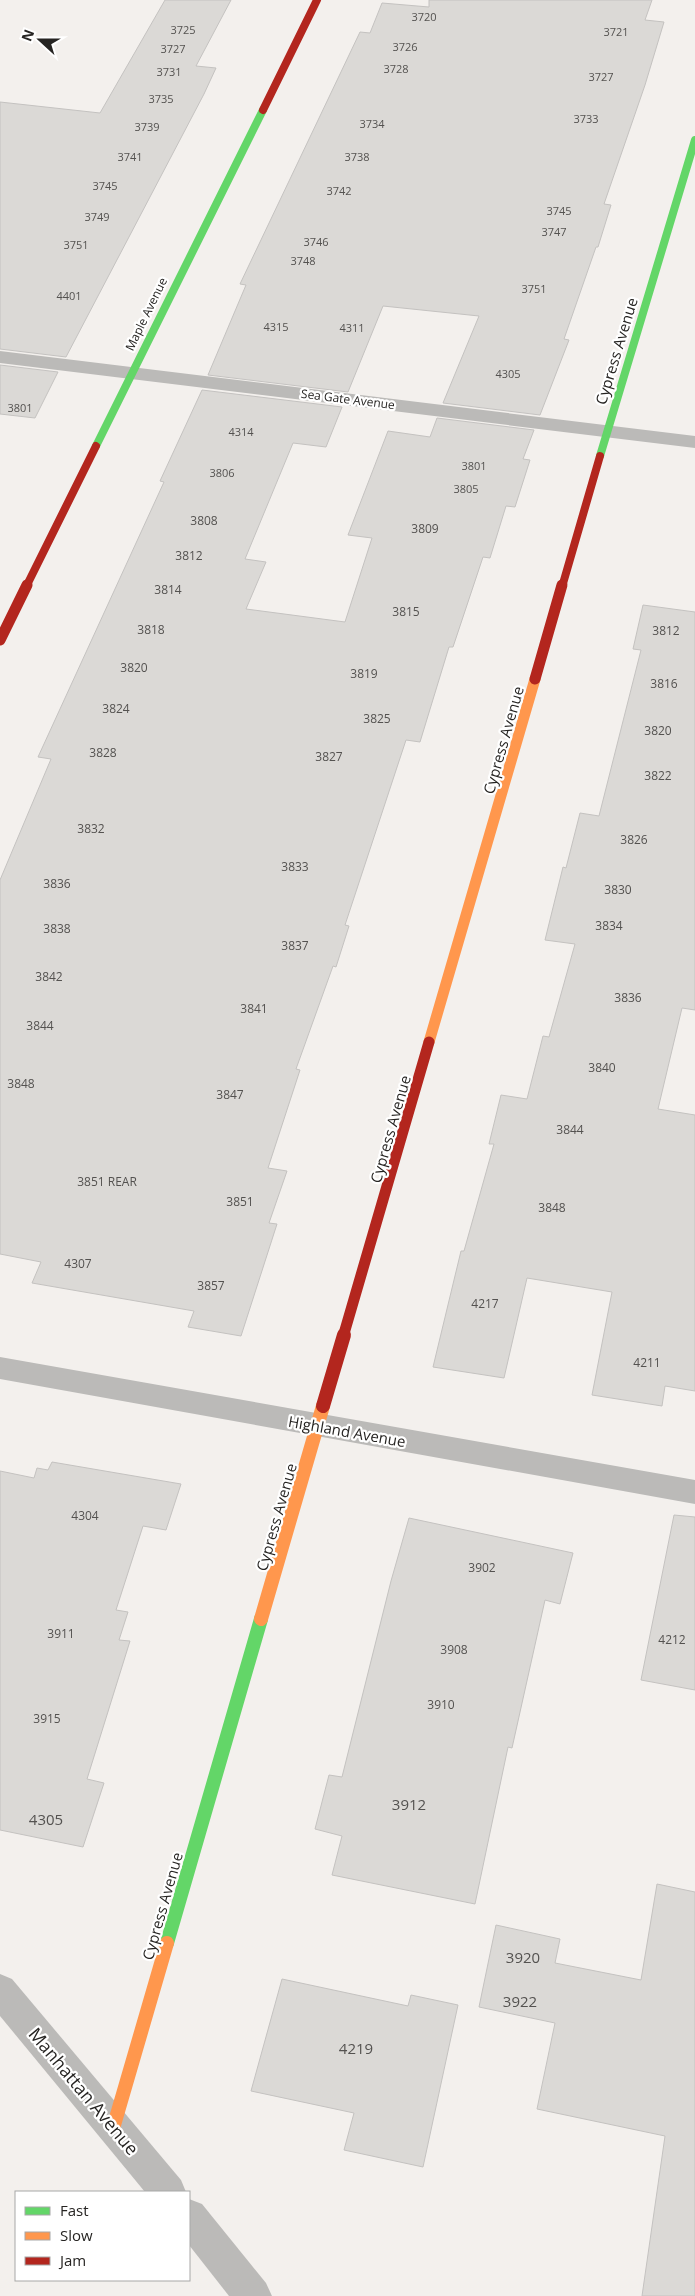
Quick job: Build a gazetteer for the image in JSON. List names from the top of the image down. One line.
{"streets":{"street":["Maple Avenue","Cypress Avenue","Sea Gate Avenue","Highland Avenue","Manhattan Avenue"]},"crossings":[["Maple Avenue","Sea Gate Avenue"],["Cypress Avenue","Sea Gate Avenue"],["Cypress Avenue","Highland Avenue"],["Cypress Avenue","Manhattan Avenue"]],"house_numbers":["3720","3725","3721","3726","3727","3728","3731","3727","3735","3733","3734","3739","3741","3738","3745","3742","3745","3749","3747","3746","3751","3748","3751","4401","4315","4311","4305","3801","4314","3801","3806","3805","3808","3809","3812","3814","3815","3818","3812","3820","3819","3816","3824","3825","3820","3828","3827","3822","3832","3826","3833","3836","3830","3834","3838","3837","3842","3836","3841","3844","3840","3848","3847","3844","3851 REAR","3851","3848","4307","3857","4217","4211","4304","3902","3911","4212","3908","3910","3915","3912","4305","3920","3922","4219"],"legend":["Fast","Slow","Jam"],"north":"left"}
